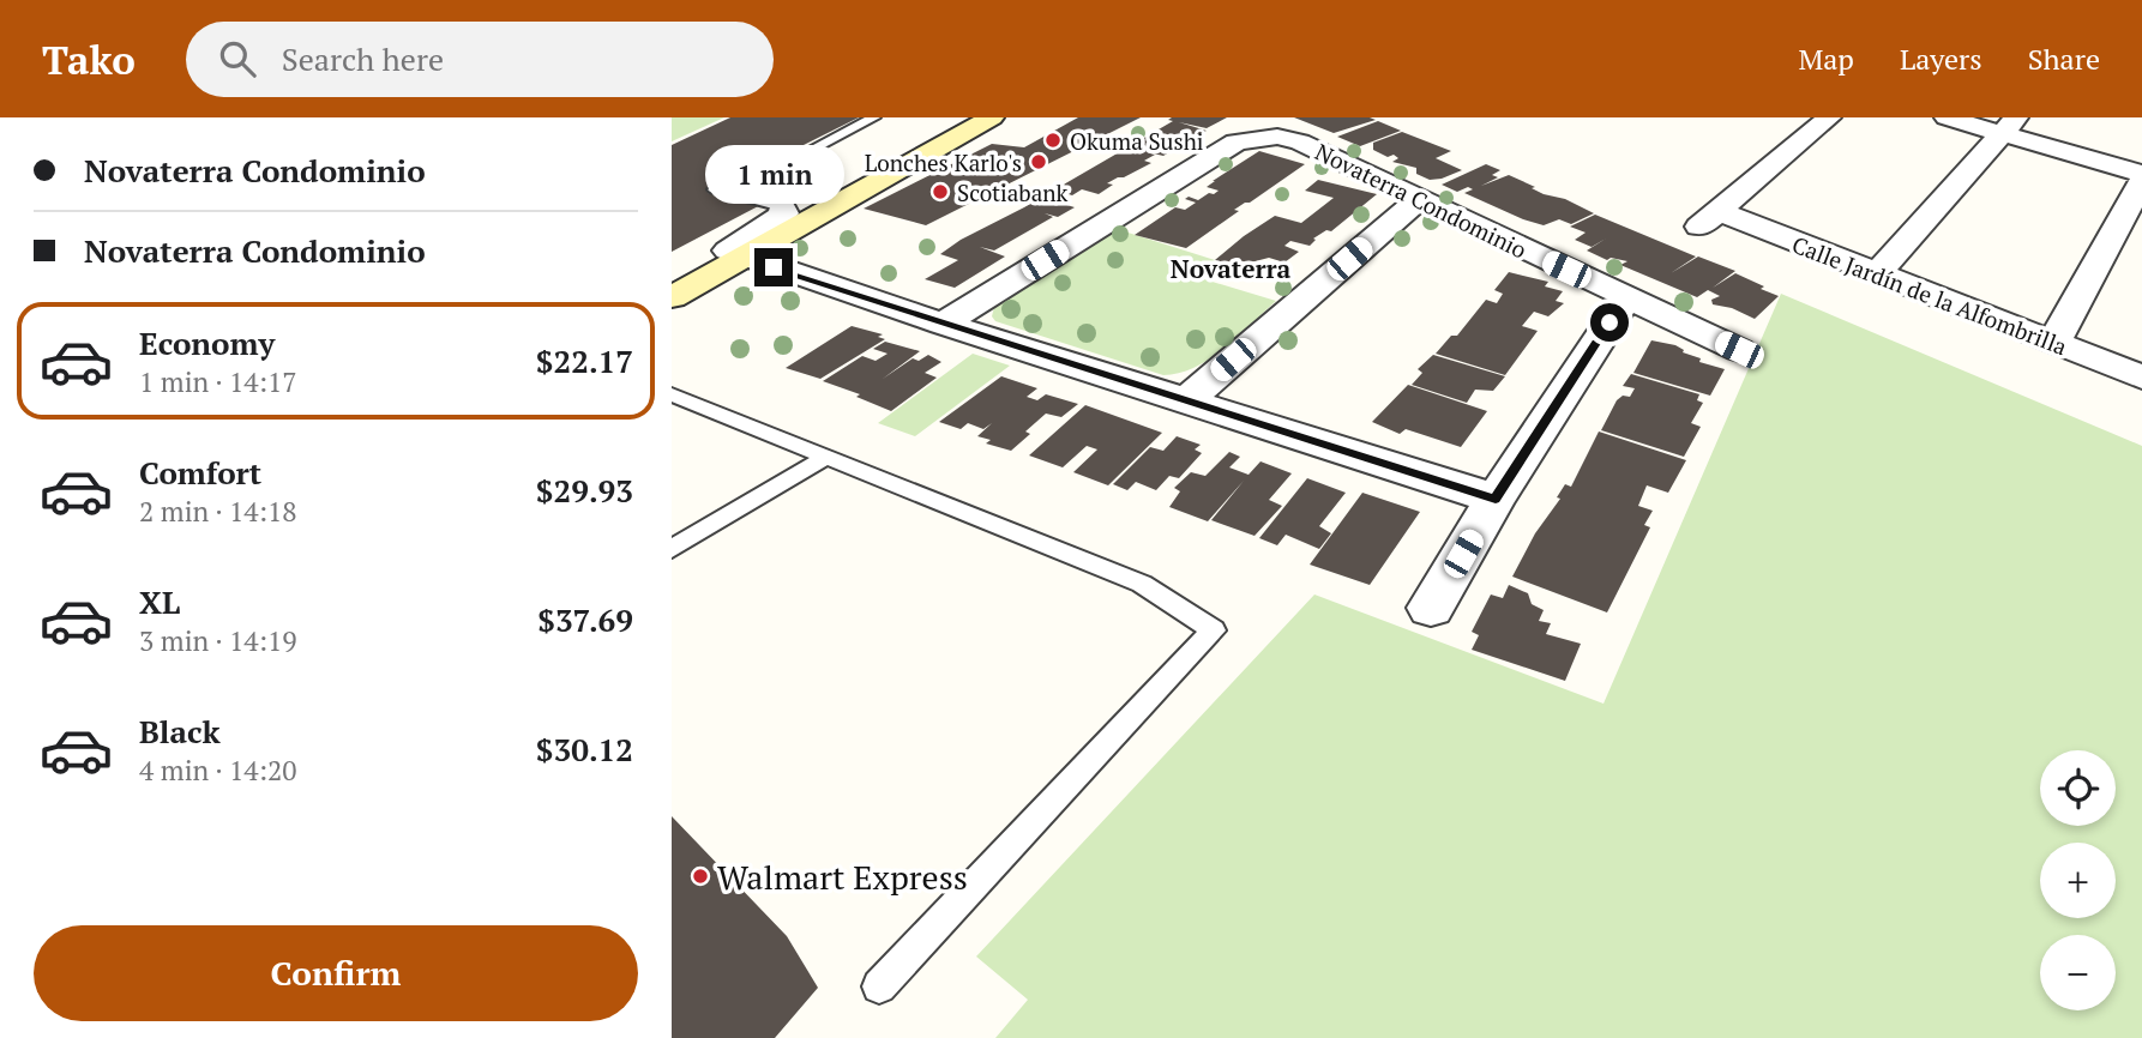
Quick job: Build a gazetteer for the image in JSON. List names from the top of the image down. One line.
{"streets":{"street":["Novaterra Condominio","Calle Jardín de la Alfombrilla"]},"districts":["Novaterra"],"places":["Okuma Sushi","Lonches Karlo's","Scotiabank","Walmart Express"],"page":{"header":"Tako","search":"Search here","nav":["Map","Layers","Share"],"banner":["Novaterra Condominio","Novaterra Condominio"],"bubble":"1 min","list":[{"name":"Economy","note":"1 min · 14:17","value":"$22.17"},{"name":"Comfort","note":"2 min · 14:18","value":"$29.93"},{"name":"XL","note":"3 min · 14:19","value":"$37.69"},{"name":"Black","note":"4 min · 14:20","value":"$30.12"}],"map_buttons":["+","−"],"buttons":"Confirm"}}
